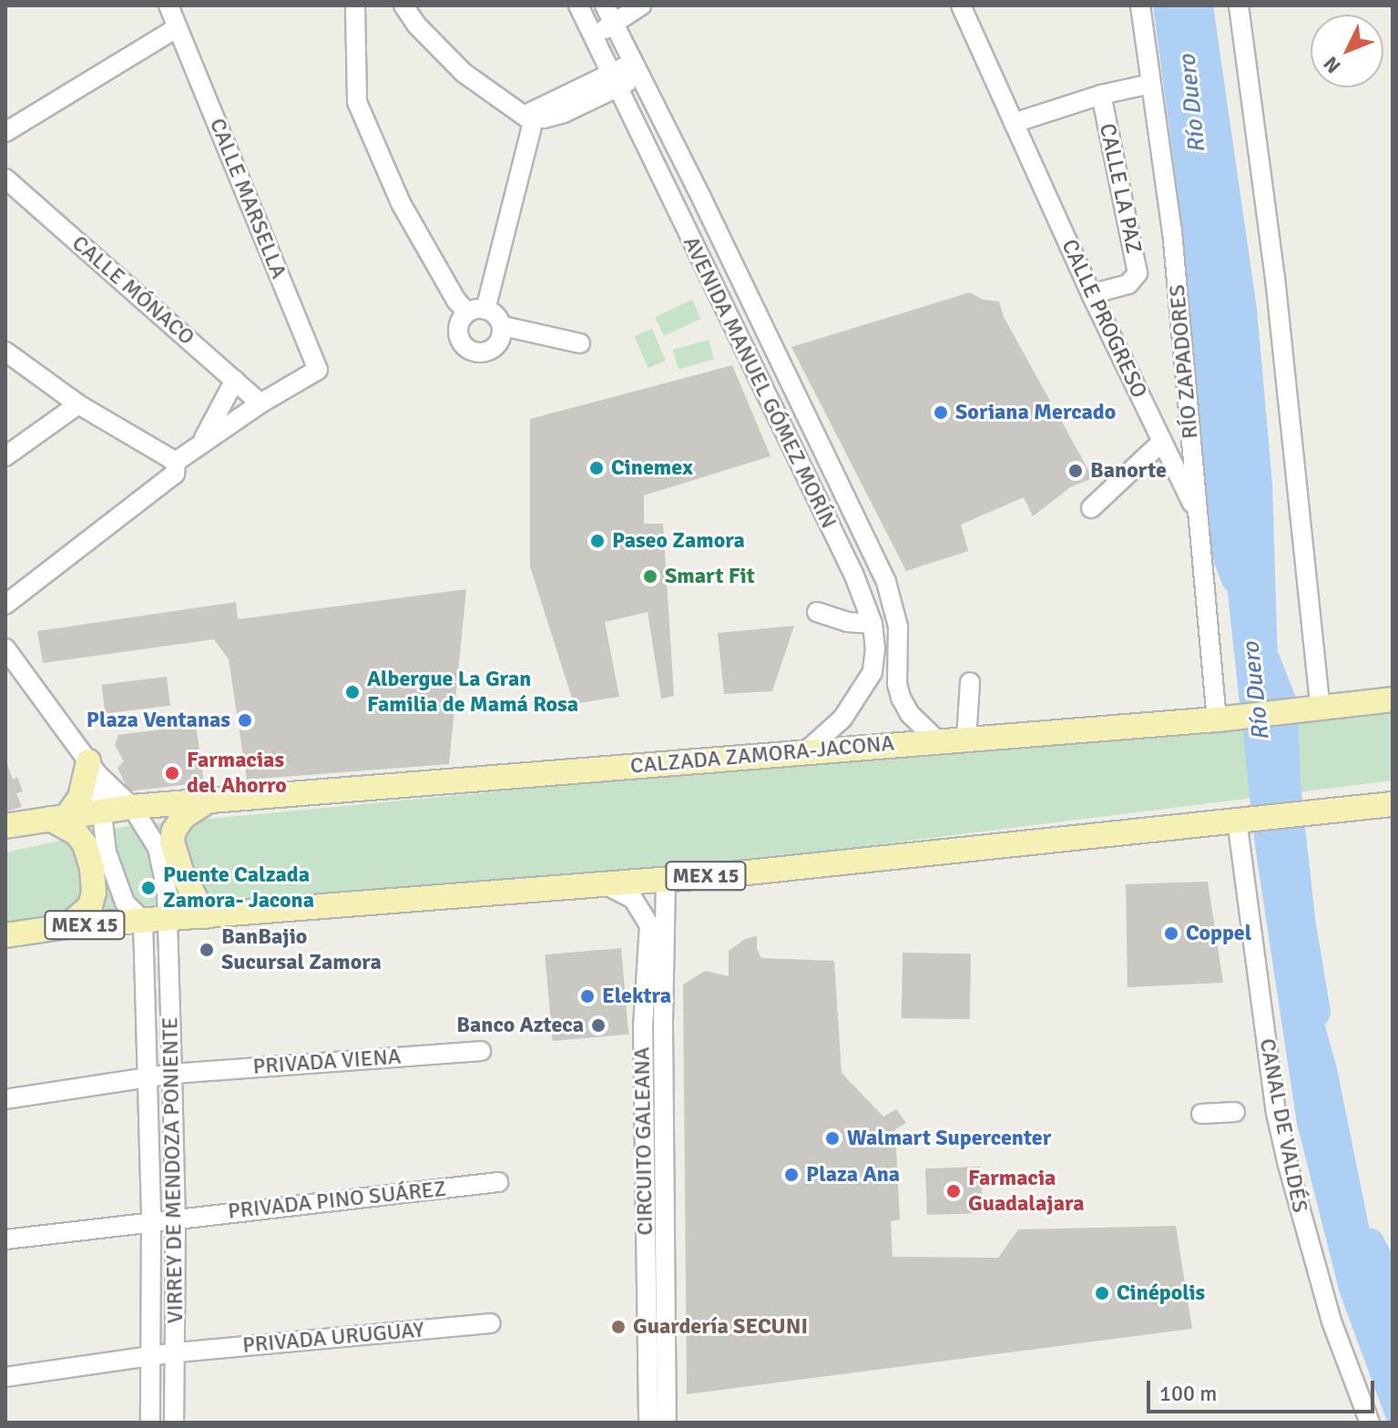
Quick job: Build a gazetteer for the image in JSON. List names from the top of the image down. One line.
{"streets":{"main road":["CALZADA ZAMORA-JACONA","MEX 15"],"street":["CALLE LA PAZ","CALLE MARSELLA","CALLE MÓNACO","CALLE PROGRESO","RÍO ZAPADORES","AVENIDA MANUEL GÓMEZ MORÍN","PRIVADA VIENA","CANAL DE VALDÉS","CIRCUITO GALEANA","VIRREY DE MENDOZA PONIENTE","PRIVADA PINO SUÁREZ","PRIVADA URUGUAY"]},"crossings":[["CALLE LA PAZ","CALLE PROGRESO"],["CALLE LA PAZ","RÍO ZAPADORES"],["CALLE MARSELLA","CALLE MÓNACO"],["CALLE PROGRESO","RÍO ZAPADORES"],["RÍO ZAPADORES","CALZADA ZAMORA-JACONA"],["AVENIDA MANUEL GÓMEZ MORÍN","CALZADA ZAMORA-JACONA"],["MEX 15","CANAL DE VALDÉS"],["MEX 15","CIRCUITO GALEANA"],["MEX 15","VIRREY DE MENDOZA PONIENTE"],["PRIVADA VIENA","VIRREY DE MENDOZA PONIENTE"],["VIRREY DE MENDOZA PONIENTE","PRIVADA PINO SUÁREZ"],["VIRREY DE MENDOZA PONIENTE","PRIVADA URUGUAY"]],"water":["Río Duero"],"places":["Soriana Mercado","Cinemex","Banorte","Paseo Zamora","Smart Fit","Albergue La Gran Familia de Mamá Rosa","Plaza Ventanas","Farmacias del Ahorro","Puente Calzada Zamora- Jacona","Coppel","BanBajio Sucursal Zamora","Elektra","Banco Azteca","Walmart Supercenter","Plaza Ana","Farmacia Guadalajara","Cinépolis","Guardería SECUNI"],"scale_bar":"100 m","north":"bottom left"}
